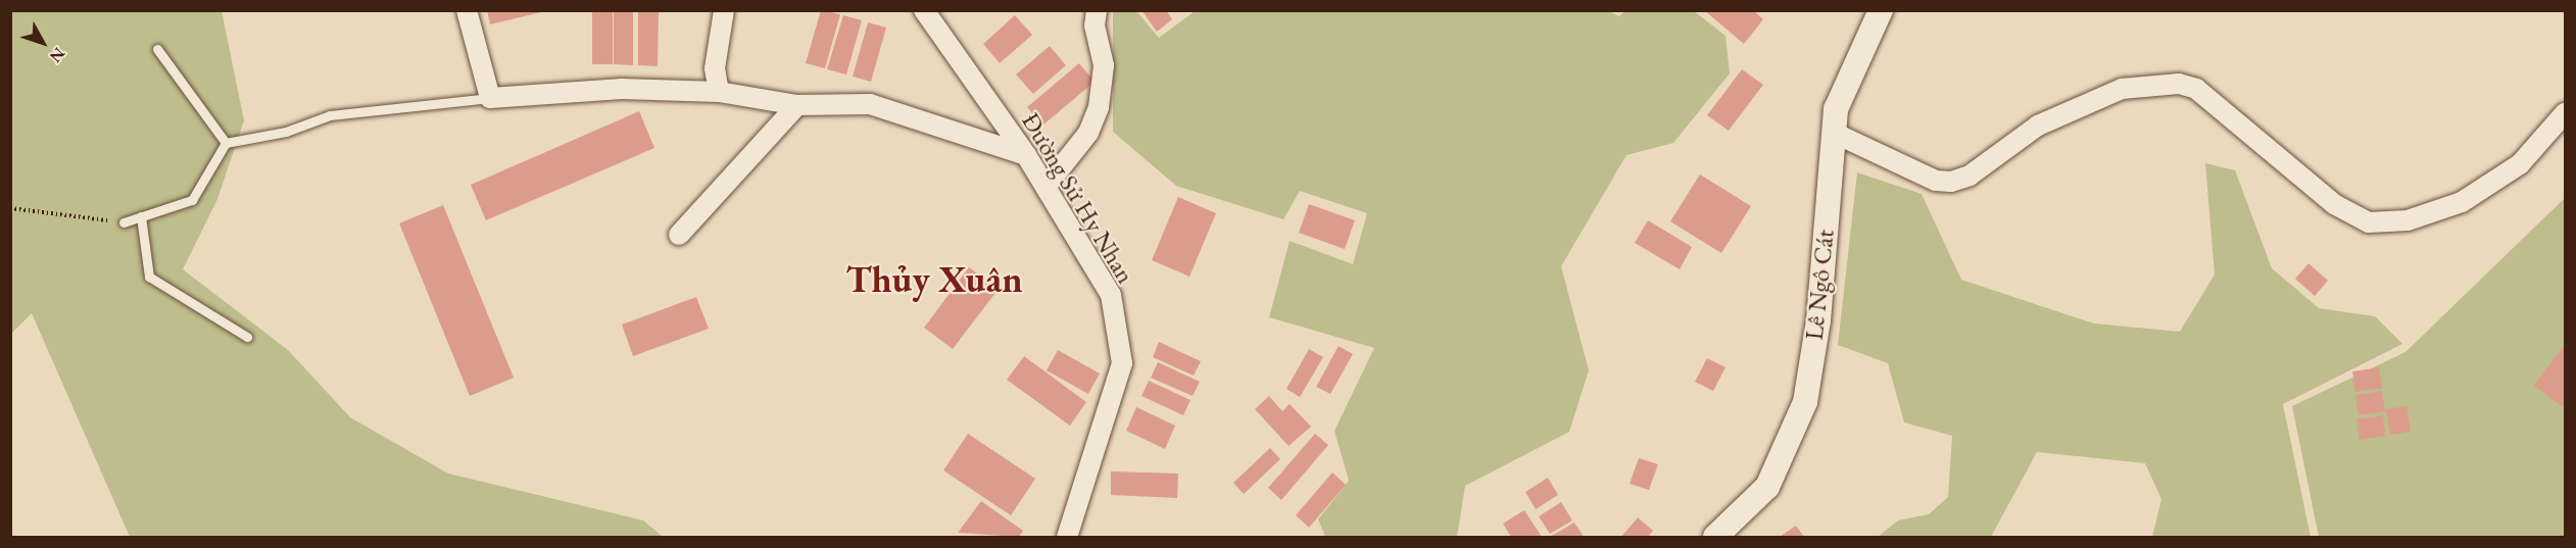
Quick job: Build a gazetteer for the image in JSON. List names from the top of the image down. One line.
{"streets":{"street":["Đường Sử Hy Nhan","Lê Ngô Cát"]},"districts":["Thủy Xuân"],"north":"bottom right"}
